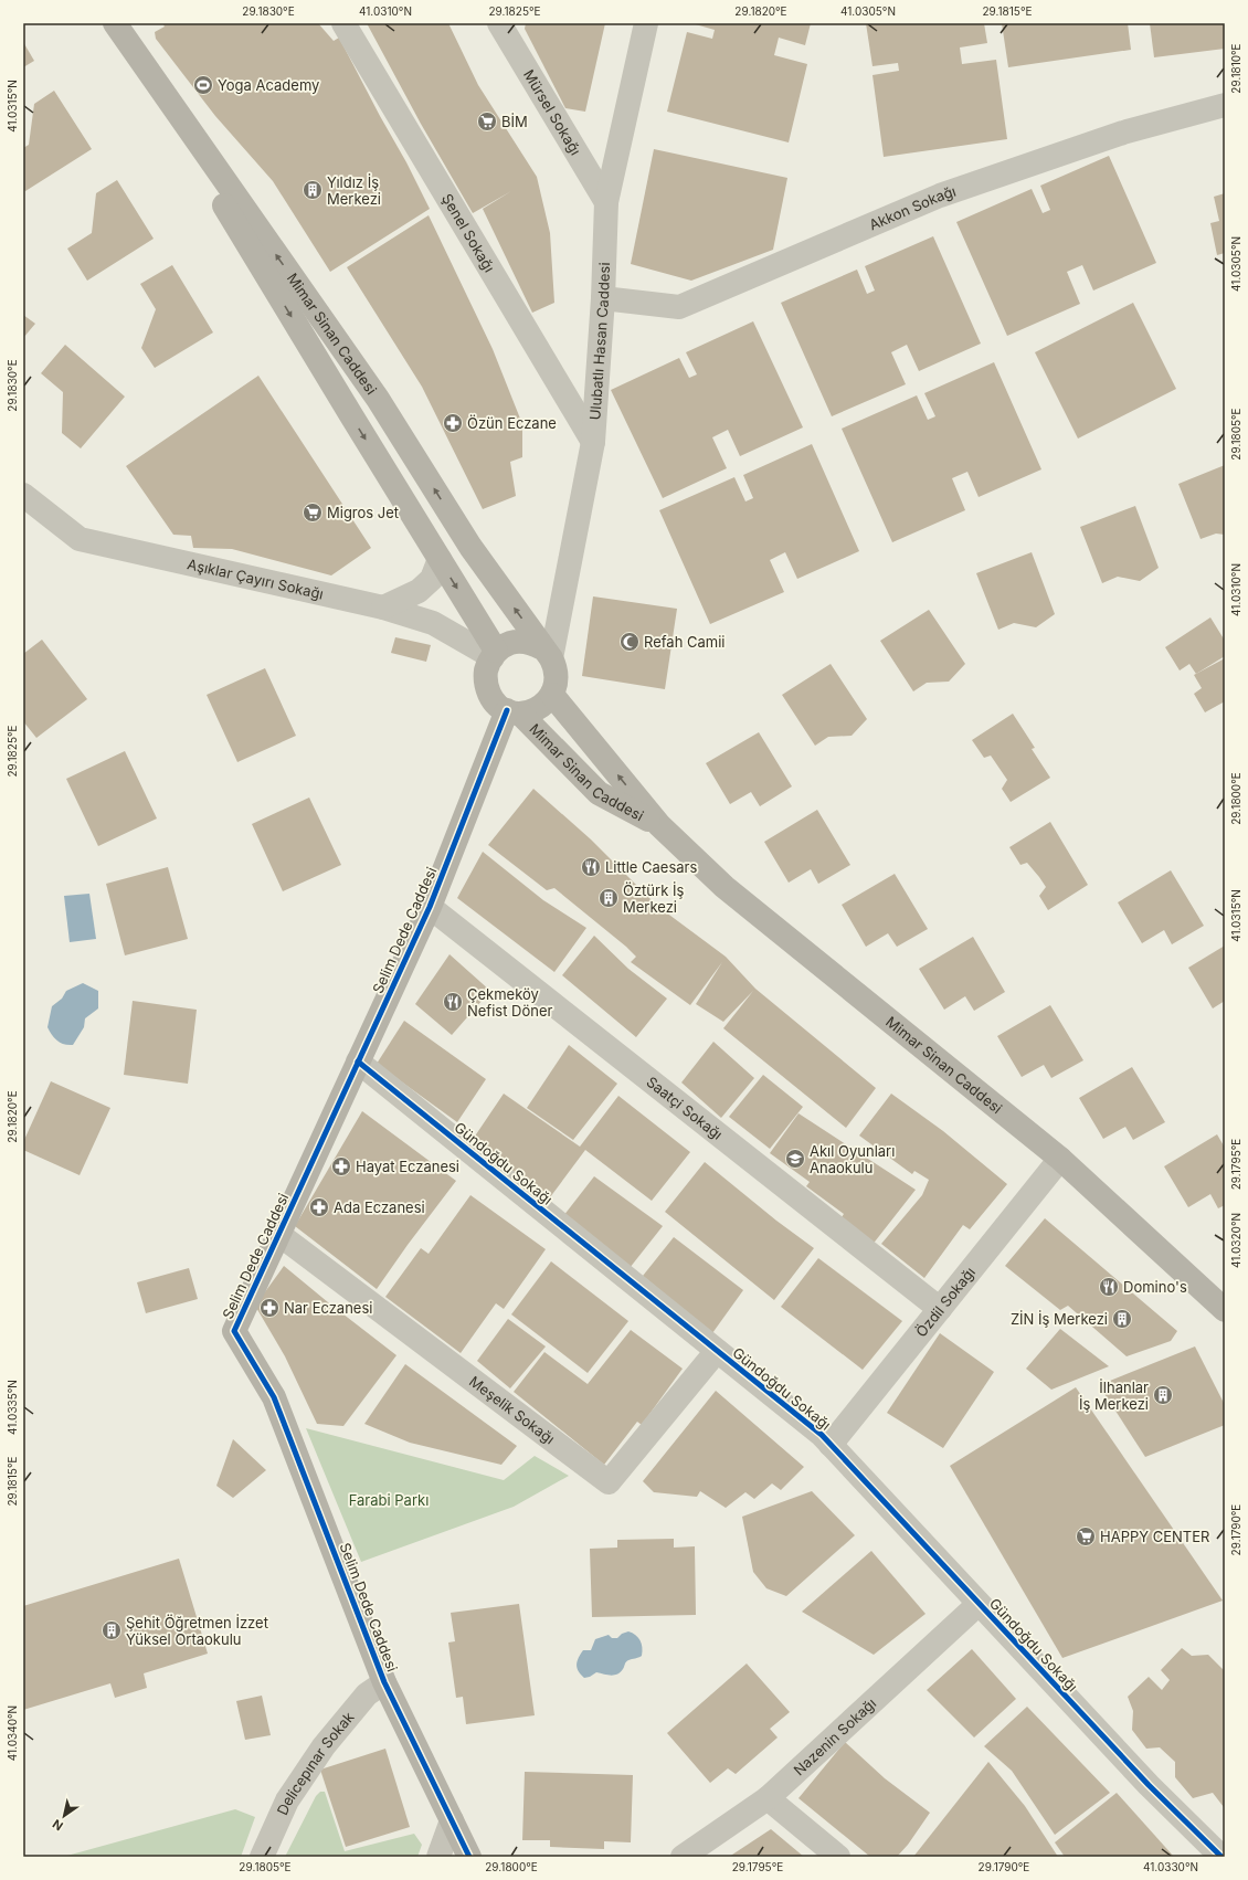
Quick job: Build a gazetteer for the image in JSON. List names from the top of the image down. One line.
{"streets":{"main road":["Mimar Sinan Caddesi","Selim Dede Caddesi"],"street":["Mürsel Sokağı","Akkon Sokağı","Şenel Sokağı","Ulubatlı Hasan Caddesi","Aşıklar Çayırı Sokağı","Saatçi Sokağı","Gündoğdu Sokağı","Özdil Sokağı","Meşelik Sokağı","Nazenin Sokağı","Delicepınar Sokak"]},"crossings":[["Mürsel Sokağı","Ulubatlı Hasan Caddesi"],["Akkon Sokağı","Ulubatlı Hasan Caddesi"],["Şenel Sokağı","Ulubatlı Hasan Caddesi"],["Mimar Sinan Caddesi","Ulubatlı Hasan Caddesi"],["Mimar Sinan Caddesi","Aşıklar Çayırı Sokağı"],["Mimar Sinan Caddesi","Selim Dede Caddesi"],["Mimar Sinan Caddesi","Özdil Sokağı"],["Ulubatlı Hasan Caddesi","Aşıklar Çayırı Sokağı"],["Ulubatlı Hasan Caddesi","Selim Dede Caddesi"],["Aşıklar Çayırı Sokağı","Selim Dede Caddesi"],["Selim Dede Caddesi","Saatçi Sokağı"],["Selim Dede Caddesi","Gündoğdu Sokağı"],["Selim Dede Caddesi","Meşelik Sokağı"],["Selim Dede Caddesi","Delicepınar Sokak"],["Saatçi Sokağı","Özdil Sokağı"],["Gündoğdu Sokağı","Özdil Sokağı"],["Gündoğdu Sokağı","Meşelik Sokağı"],["Gündoğdu Sokağı","Nazenin Sokağı"]],"parks":["Farabi Parkı"],"places":{"sports":["Yoga Academy"],"supermarket":["BİM","Migros Jet","HAPPY CENTER"],"building":["Yıldız İş Merkezi","Öztürk İş Merkezi","ZİN İş Merkezi","İlhanlar İş Merkezi","Şehit Öğretmen İzzet Yüksel Ortaokulu"],"pharmacy":["Özün Eczane","Hayat Eczanesi","Ada Eczanesi","Nar Eczanesi"],"mosque":["Refah Camii"],"restaurant":["Little Caesars","Çekmeköy Nefist Döner","Domino's"],"school or university":["Akıl Oyunları Anaokulu"]},"north":"bottom left","coordinates":["29.1830°E","41.0310°N","29.1825°E","29.1820°E","41.0305°N","29.1815°E","29.1810°E","41.0315°N","29.1805°E","29.1800°E","29.1795°E","41.0320°N","41.0335°N","29.1790°E","41.0340°N","41.0330°N"]}
